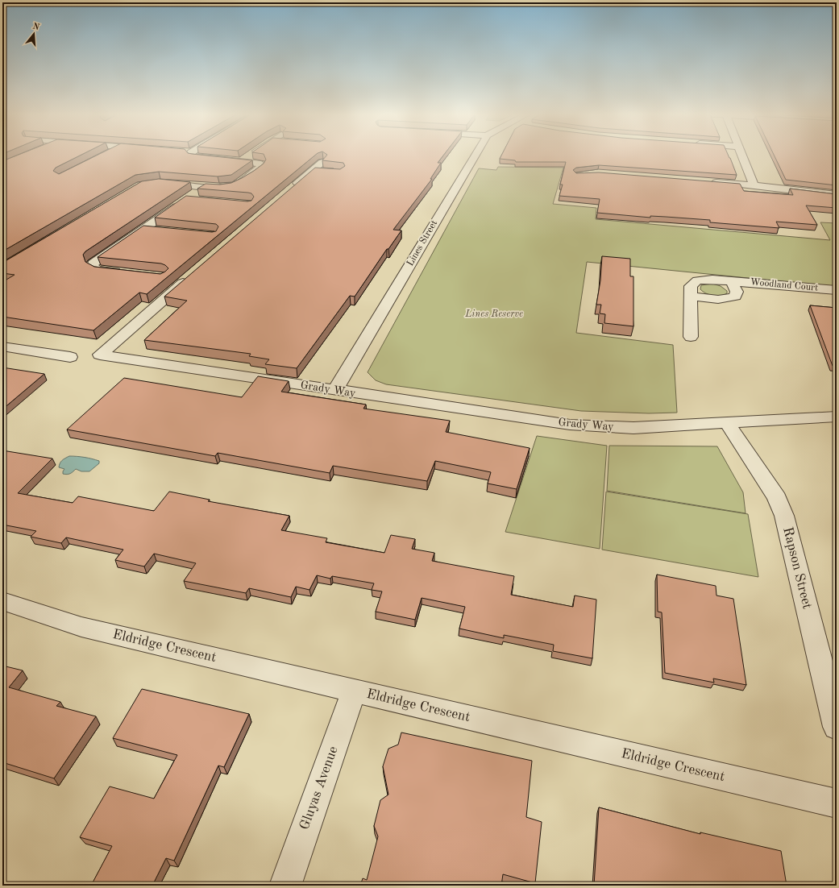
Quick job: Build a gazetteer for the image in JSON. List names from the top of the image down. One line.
{"streets":{"street":["Lines Street","Woodland Court","Grady Way","Rapson Street","Eldridge Crescent","Gluyas Avenue"]},"crossings":[["Lines Street","Grady Way"],["Grady Way","Rapson Street"],["Eldridge Crescent","Gluyas Avenue"]],"parks":["Lines Reserve"],"north":"top"}
